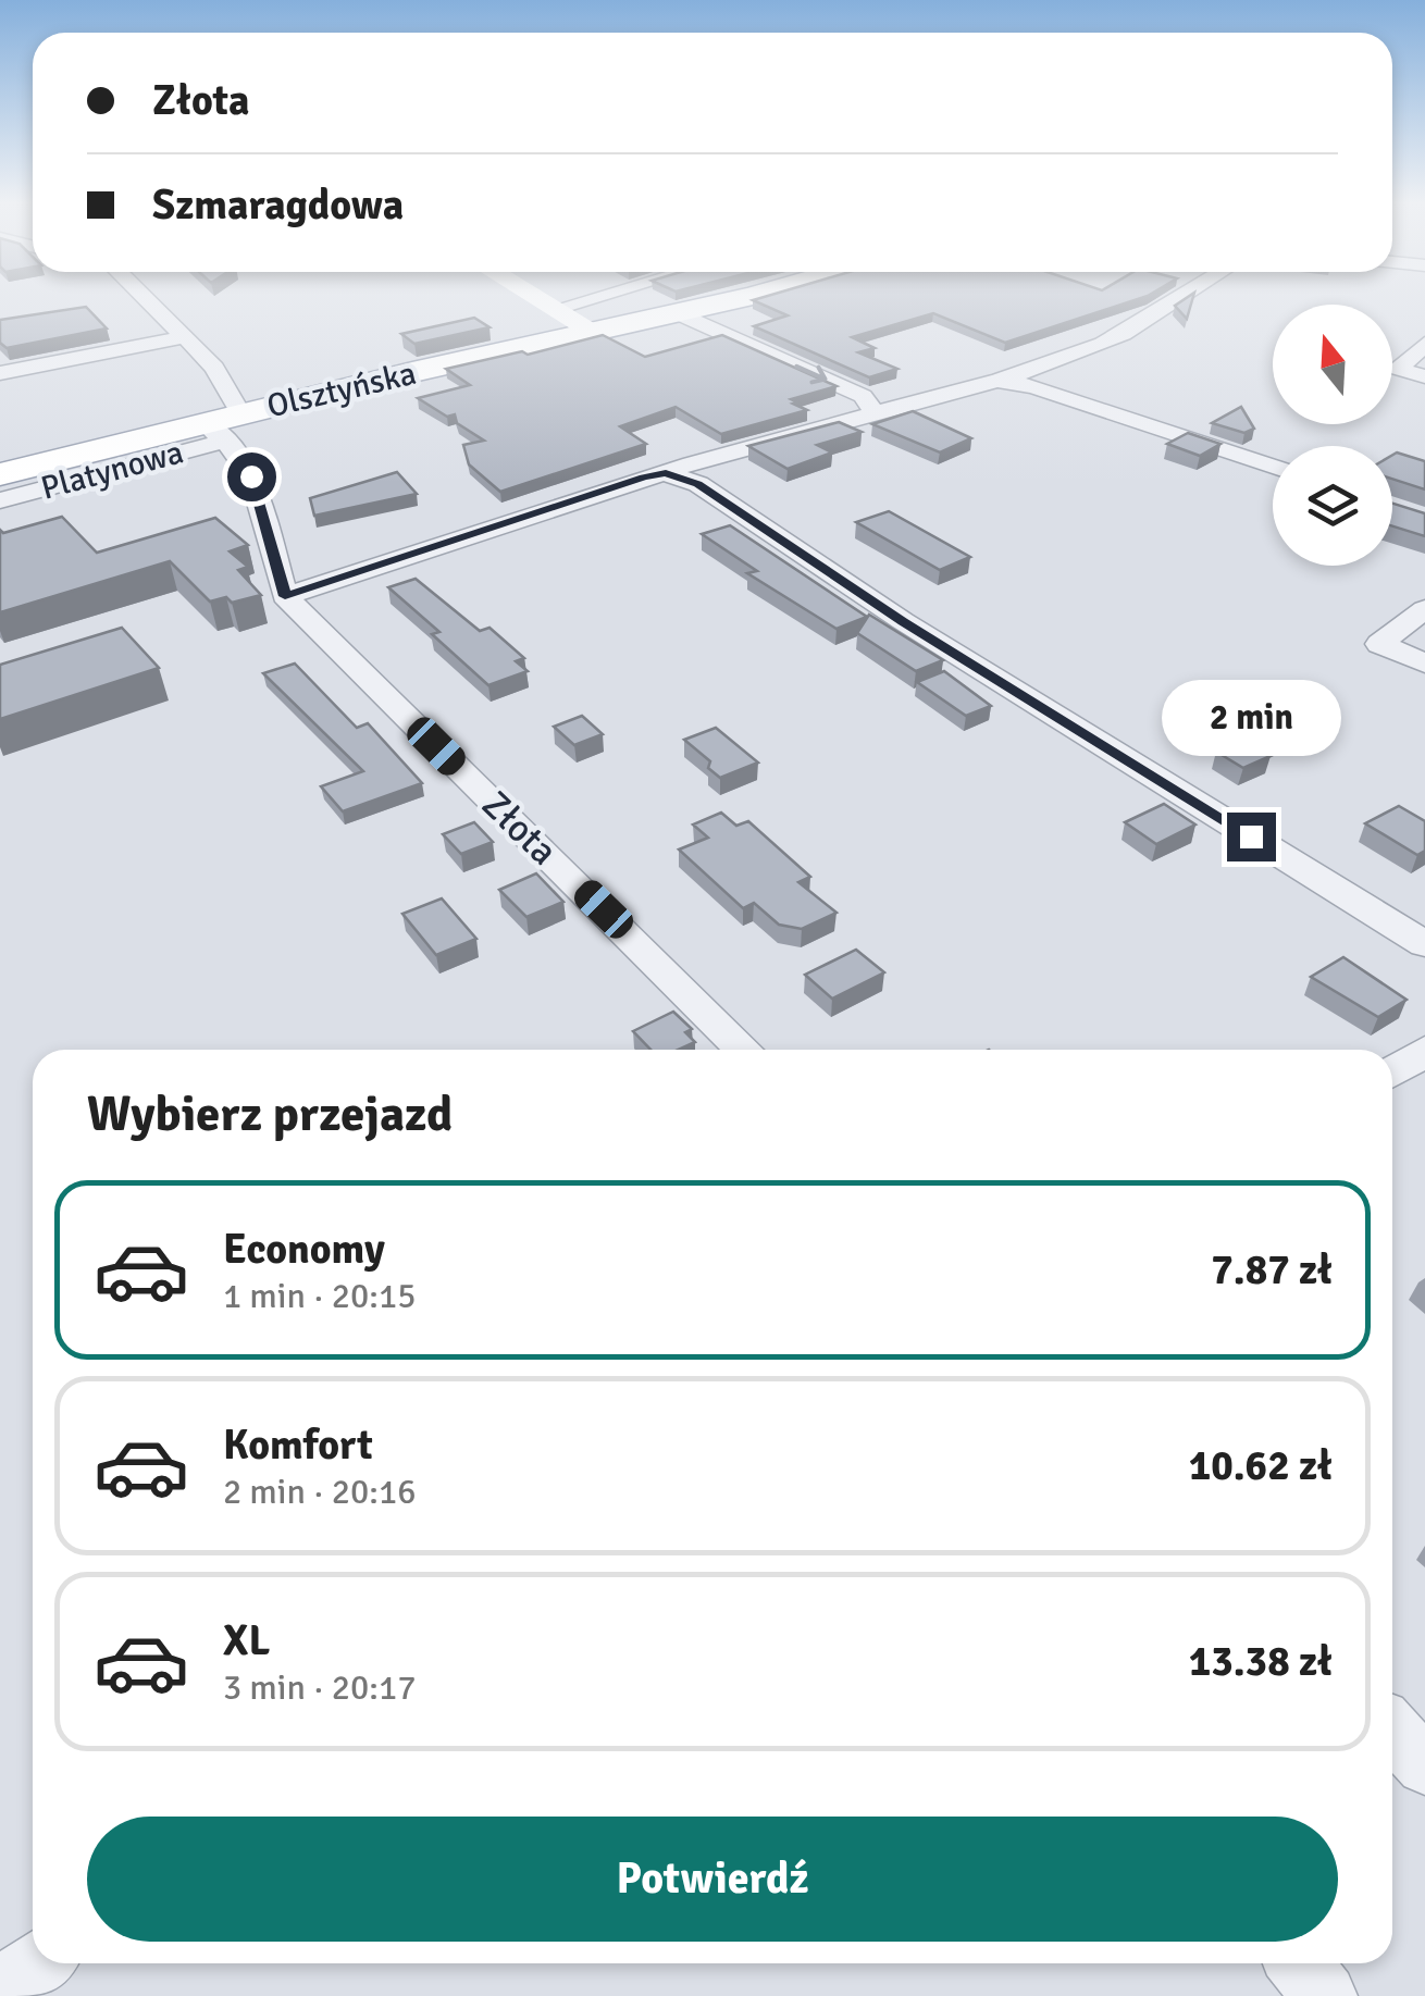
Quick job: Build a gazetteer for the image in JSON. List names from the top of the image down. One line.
{"streets":{"main road":["Olsztyńska"],"street":["Platynowa","Złota"]},"crossings":[["Olsztyńska","Platynowa"],["Olsztyńska","Złota"],["Platynowa","Złota"]],"north":"top","page":{"banner":["Złota","Szmaragdowa"],"bubble":"2 min","heading":"Wybierz przejazd","list":[{"name":"Economy","note":"1 min · 20:15","value":"7.87 zł"},{"name":"Komfort","note":"2 min · 20:16","value":"10.62 zł"},{"name":"XL","note":"3 min · 20:17","value":"13.38 zł"}],"buttons":"Potwierdź"}}
